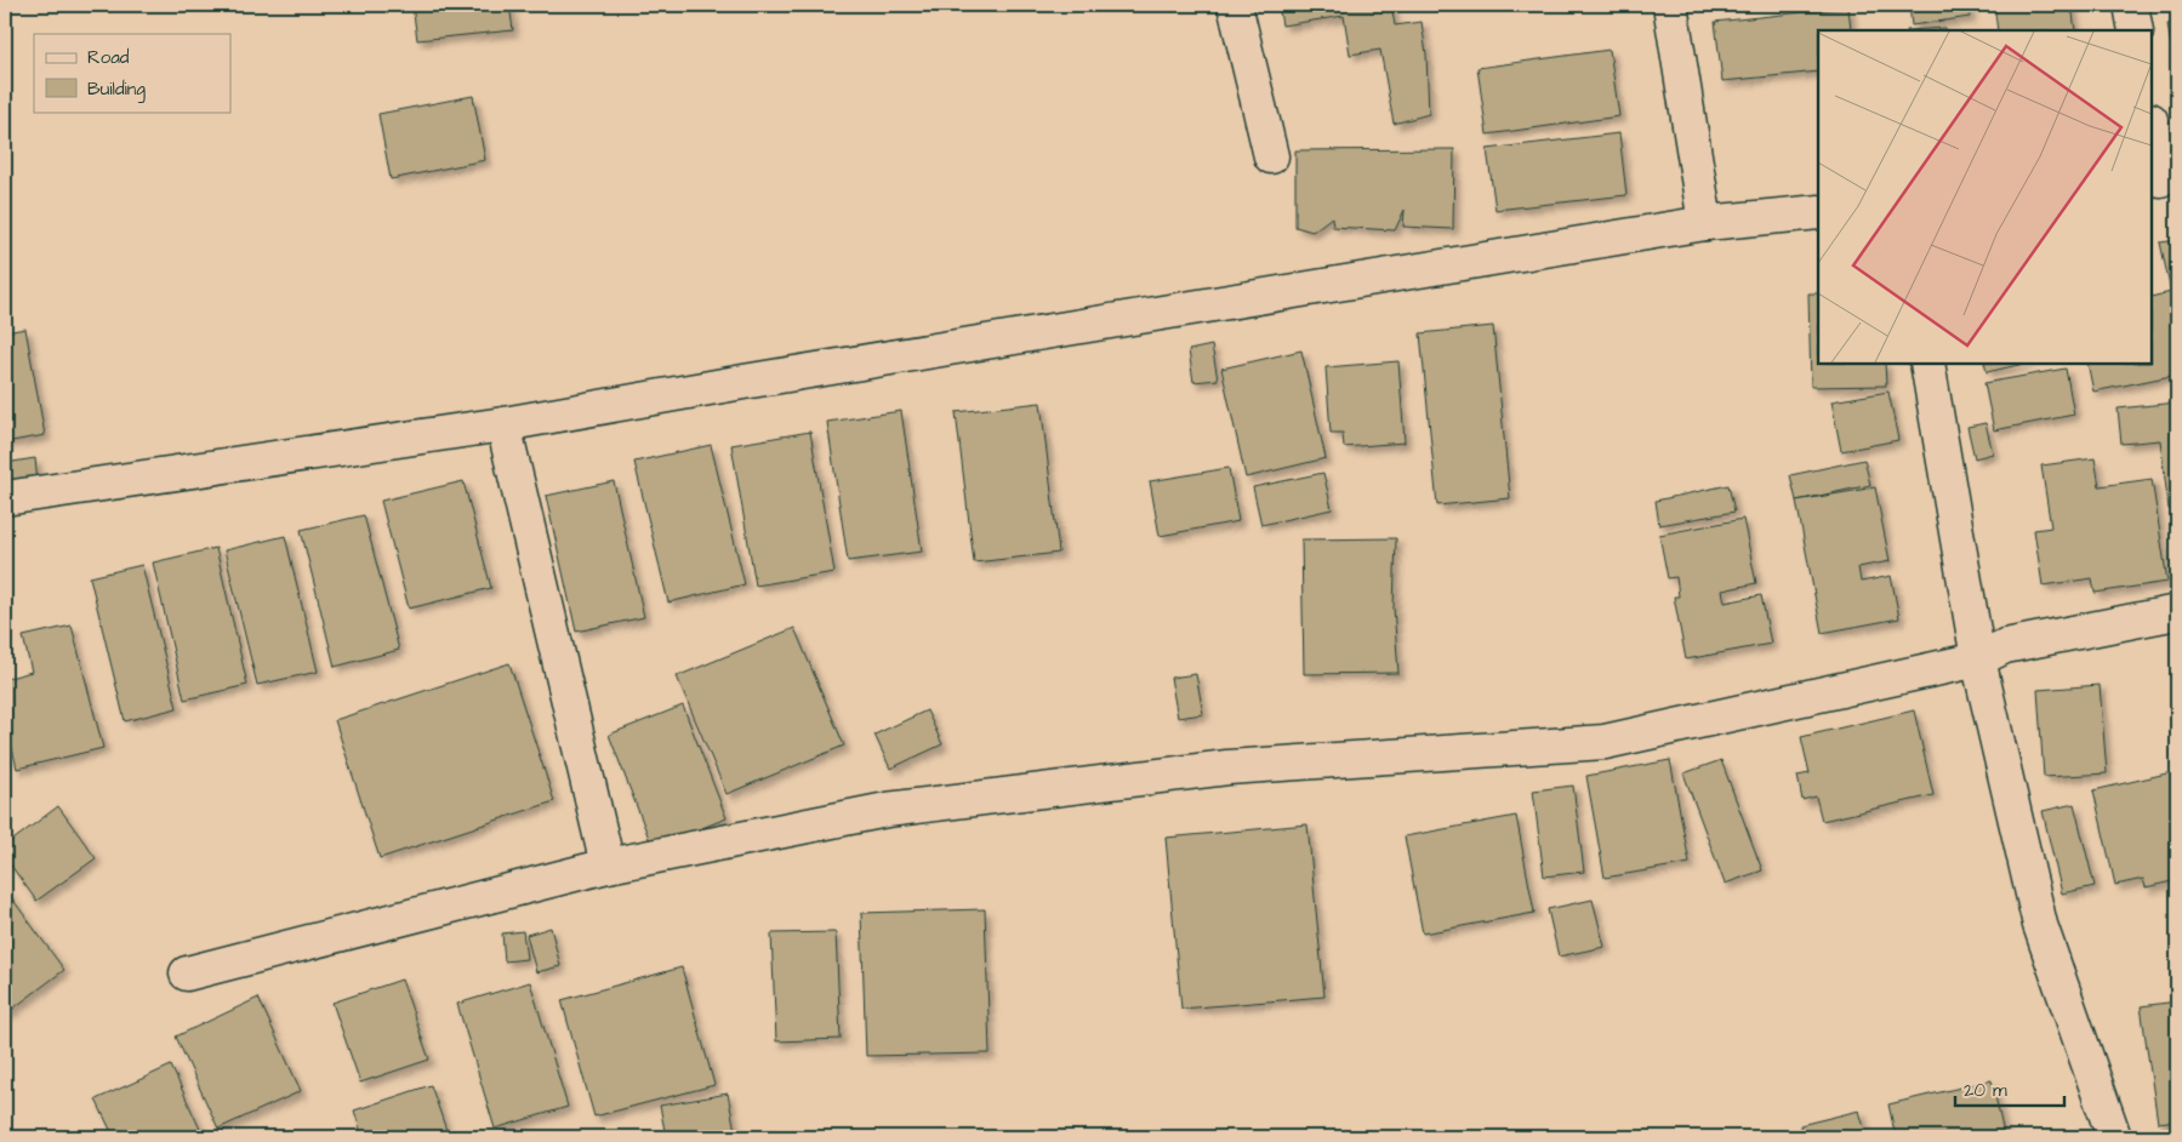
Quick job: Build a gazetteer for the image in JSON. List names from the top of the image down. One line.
{"legend":["Road","Building"],"scale_bar":"20 m"}
